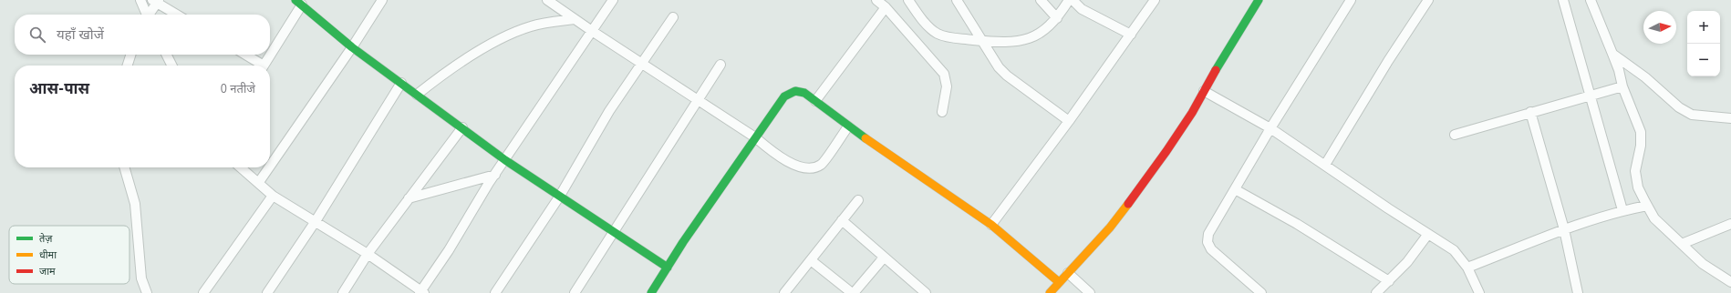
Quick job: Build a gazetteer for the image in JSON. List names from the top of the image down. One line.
{"legend":["तेज़","धीमा","जाम"],"north":"right","page":{"map_buttons":["+","−"],"search":"यहाँ खोजें","heading":["आस-पास","0 नतीजे"]}}
